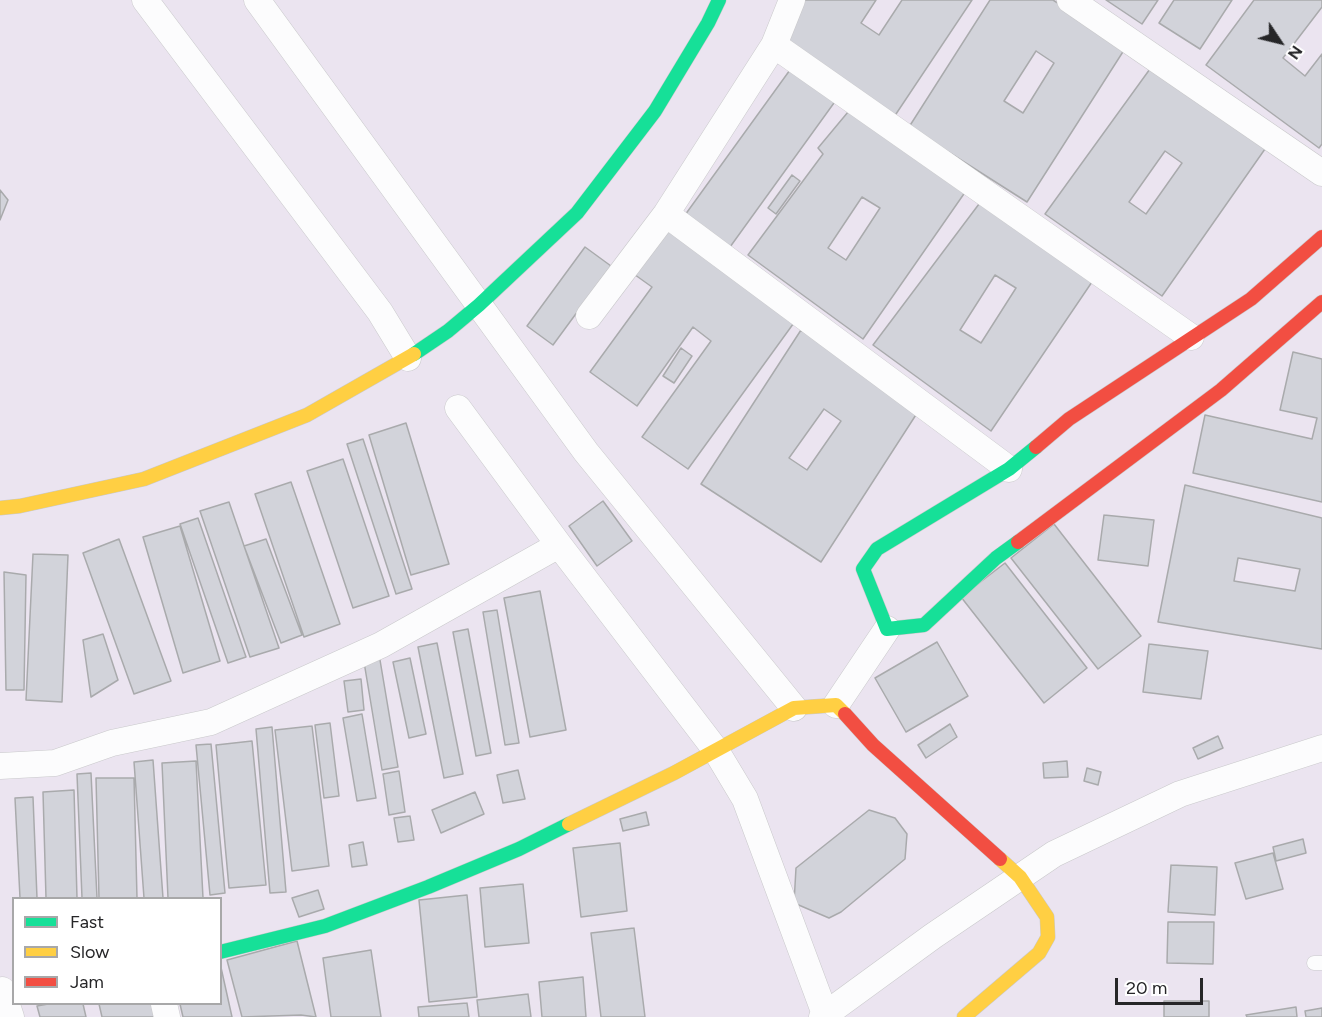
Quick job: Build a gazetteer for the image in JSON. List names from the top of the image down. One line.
{"legend":["Fast","Slow","Jam"],"scale_bar":"20 m","north":"bottom right"}
